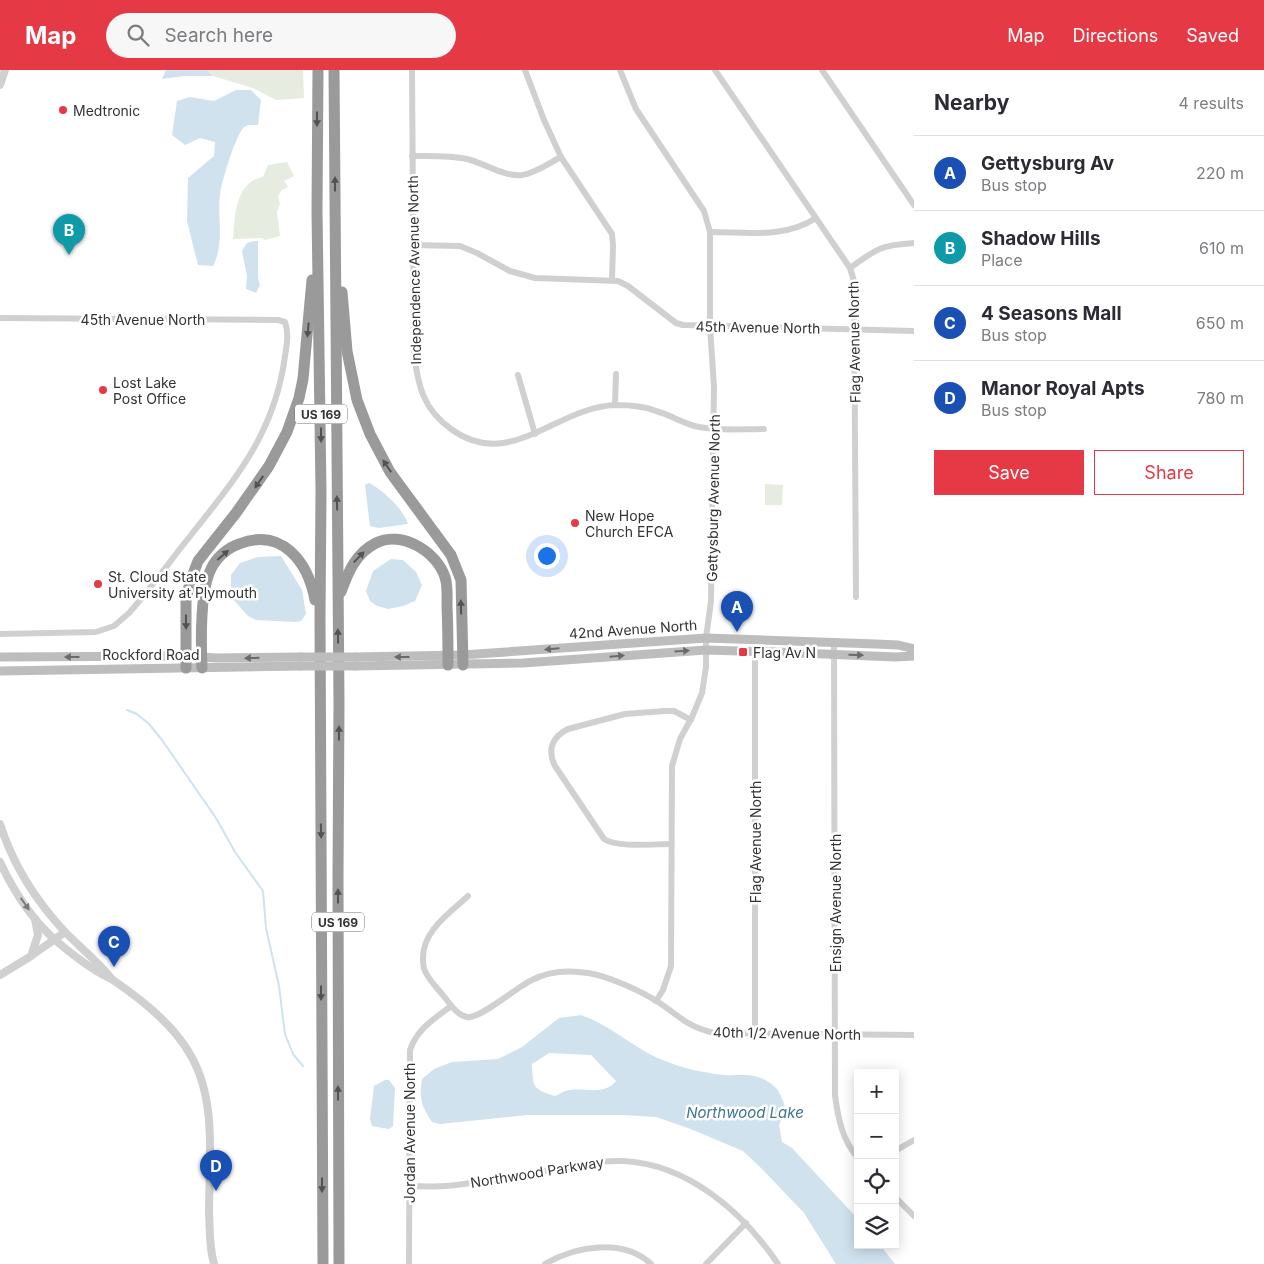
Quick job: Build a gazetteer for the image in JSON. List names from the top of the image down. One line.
{"streets":{"highway":["US 169"],"main road":["42nd Avenue North","Rockford Road"],"street":["Independence Avenue North","45th Avenue North","Flag Avenue North","Gettysburg Avenue North","Ensign Avenue North","40th 1/2 Avenue North","Jordan Avenue North","Northwood Parkway"]},"crossings":[["Independence Avenue North","45th Avenue North"],["Independence Avenue North","Gettysburg Avenue North"],["45th Avenue North","Flag Avenue North"],["45th Avenue North","Gettysburg Avenue North"],["Flag Avenue North","42nd Avenue North"],["Flag Avenue North","40th 1/2 Avenue North"],["Gettysburg Avenue North","42nd Avenue North"],["Gettysburg Avenue North","40th 1/2 Avenue North"],["42nd Avenue North","Rockford Road"],["42nd Avenue North","Ensign Avenue North"],["Ensign Avenue North","40th 1/2 Avenue North"],["40th 1/2 Avenue North","Jordan Avenue North"],["Jordan Avenue North","Northwood Parkway"]],"water":["Northwood Lake"],"places":{"other":["Medtronic","Lost Lake Post Office","New Hope Church EFCA","St. Cloud State University at Plymouth"],"transit":["Flag Av N"]},"page":{"header":"Map","search":"Search here","nav":["Map","Directions","Saved"],"heading":["Nearby","4 results"],"list":[{"mark":"A","name":"Gettysburg Av","note":"Bus stop","value":"220 m"},{"mark":"B","name":"Shadow Hills","note":"Place","value":"610 m"},{"mark":"C","name":"4 Seasons Mall","note":"Bus stop","value":"650 m"},{"mark":"D","name":"Manor Royal Apts","note":"Bus stop","value":"780 m"}],"pins":["B","A","C","D"],"buttons":["Save","Share"],"map_buttons":["+","−"]}}
